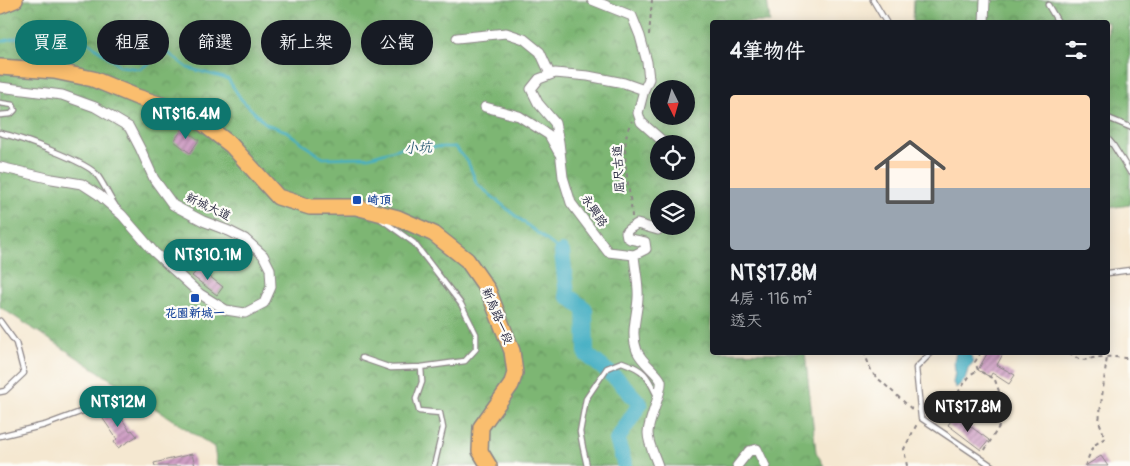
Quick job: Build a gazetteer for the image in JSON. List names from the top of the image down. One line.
{"streets":{"main road":["新烏路一段"],"street":["新城大道","永興路"],"path":["屈尺古道"]},"water":["小坑"],"places":{"transit":["崎頂","花園新城一"]},"north":"bottom","page":{"chip":["買屋","租屋","篩選","新上架","公寓"],"heading":"4筆物件","list":[{"name":"NT$17.8M","note":"4房 · 116 m² · 透天"}],"price":["NT$16.4M","NT$10.1M","NT$12M","NT$17.8M"]}}
